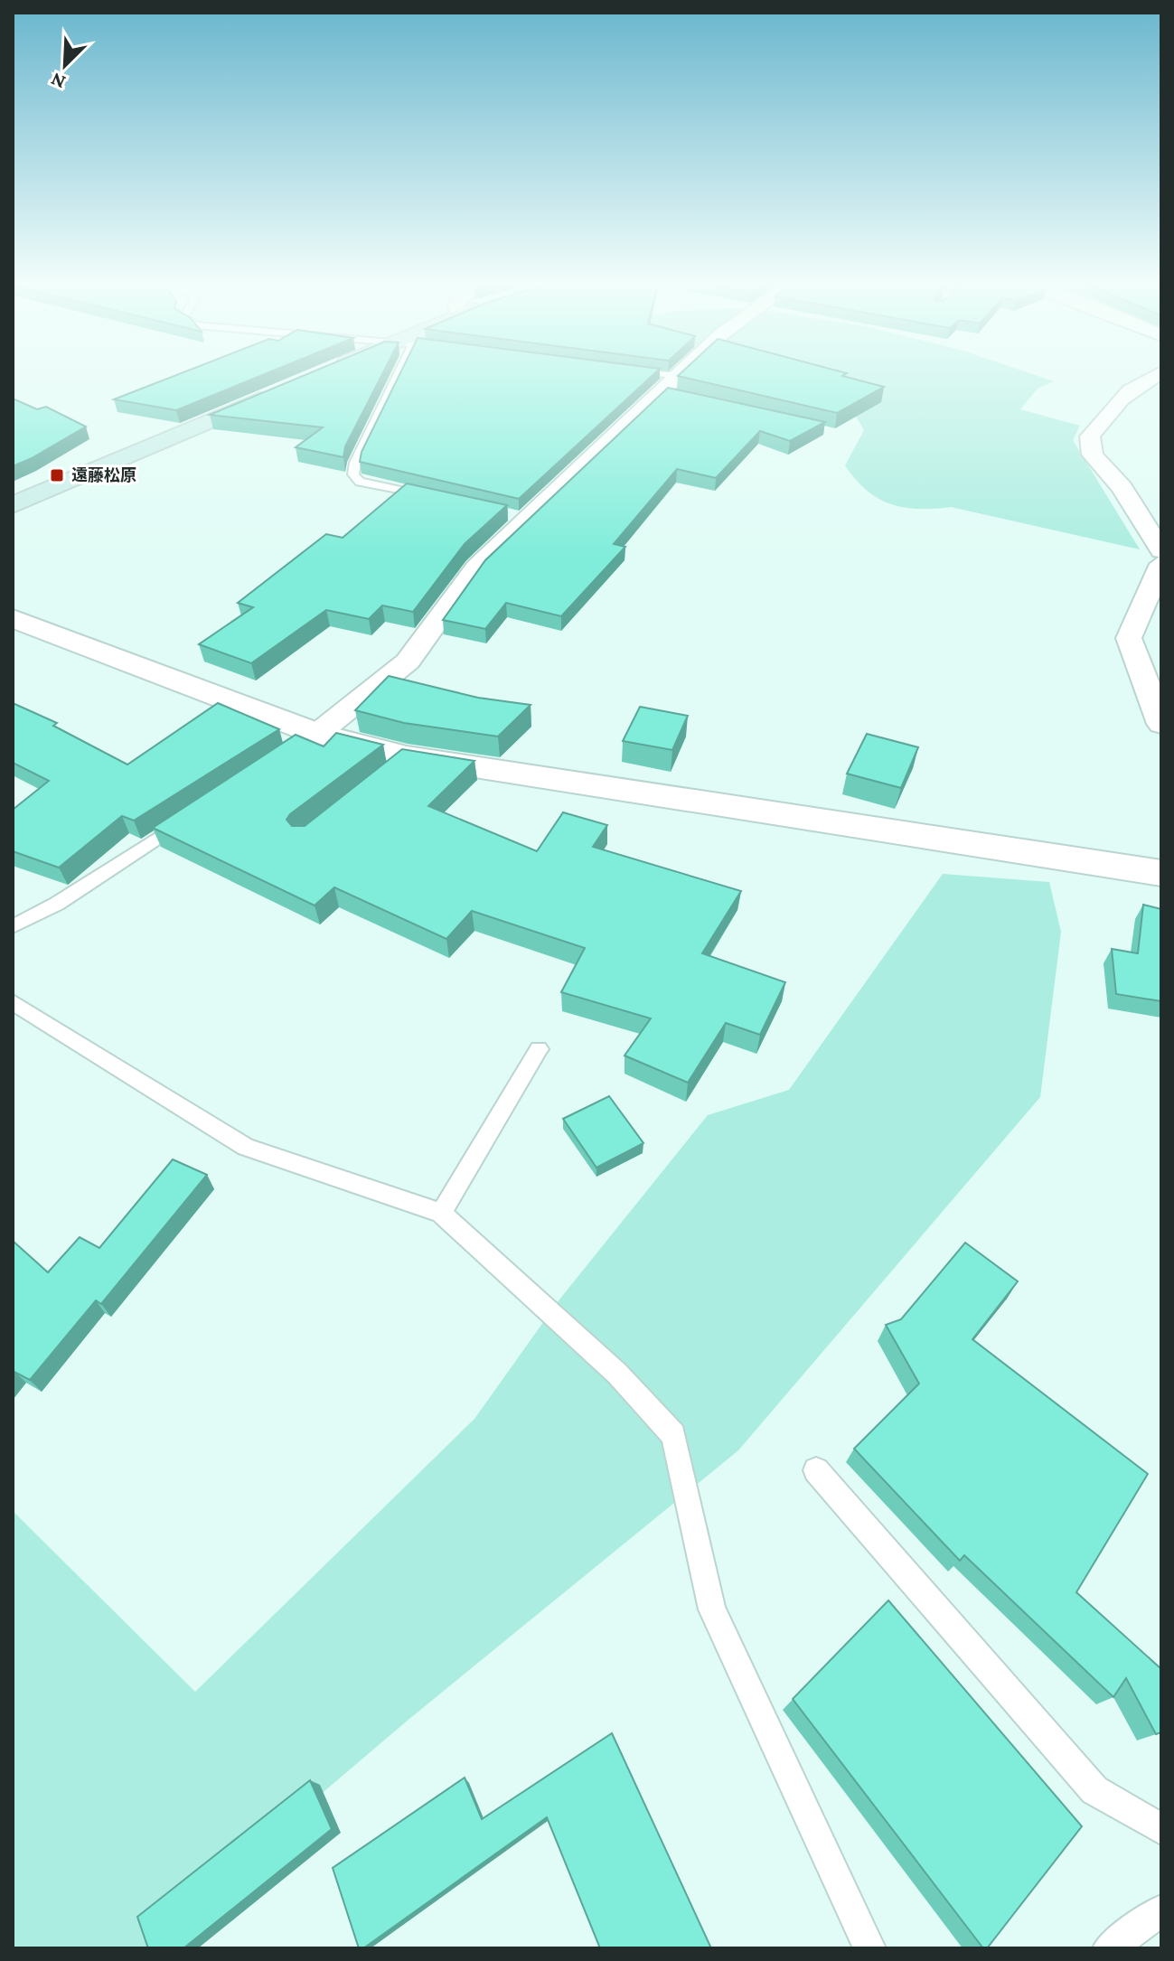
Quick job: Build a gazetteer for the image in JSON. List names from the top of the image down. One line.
{"places":{"transit":["遠藤松原"]},"north":"bottom left"}
